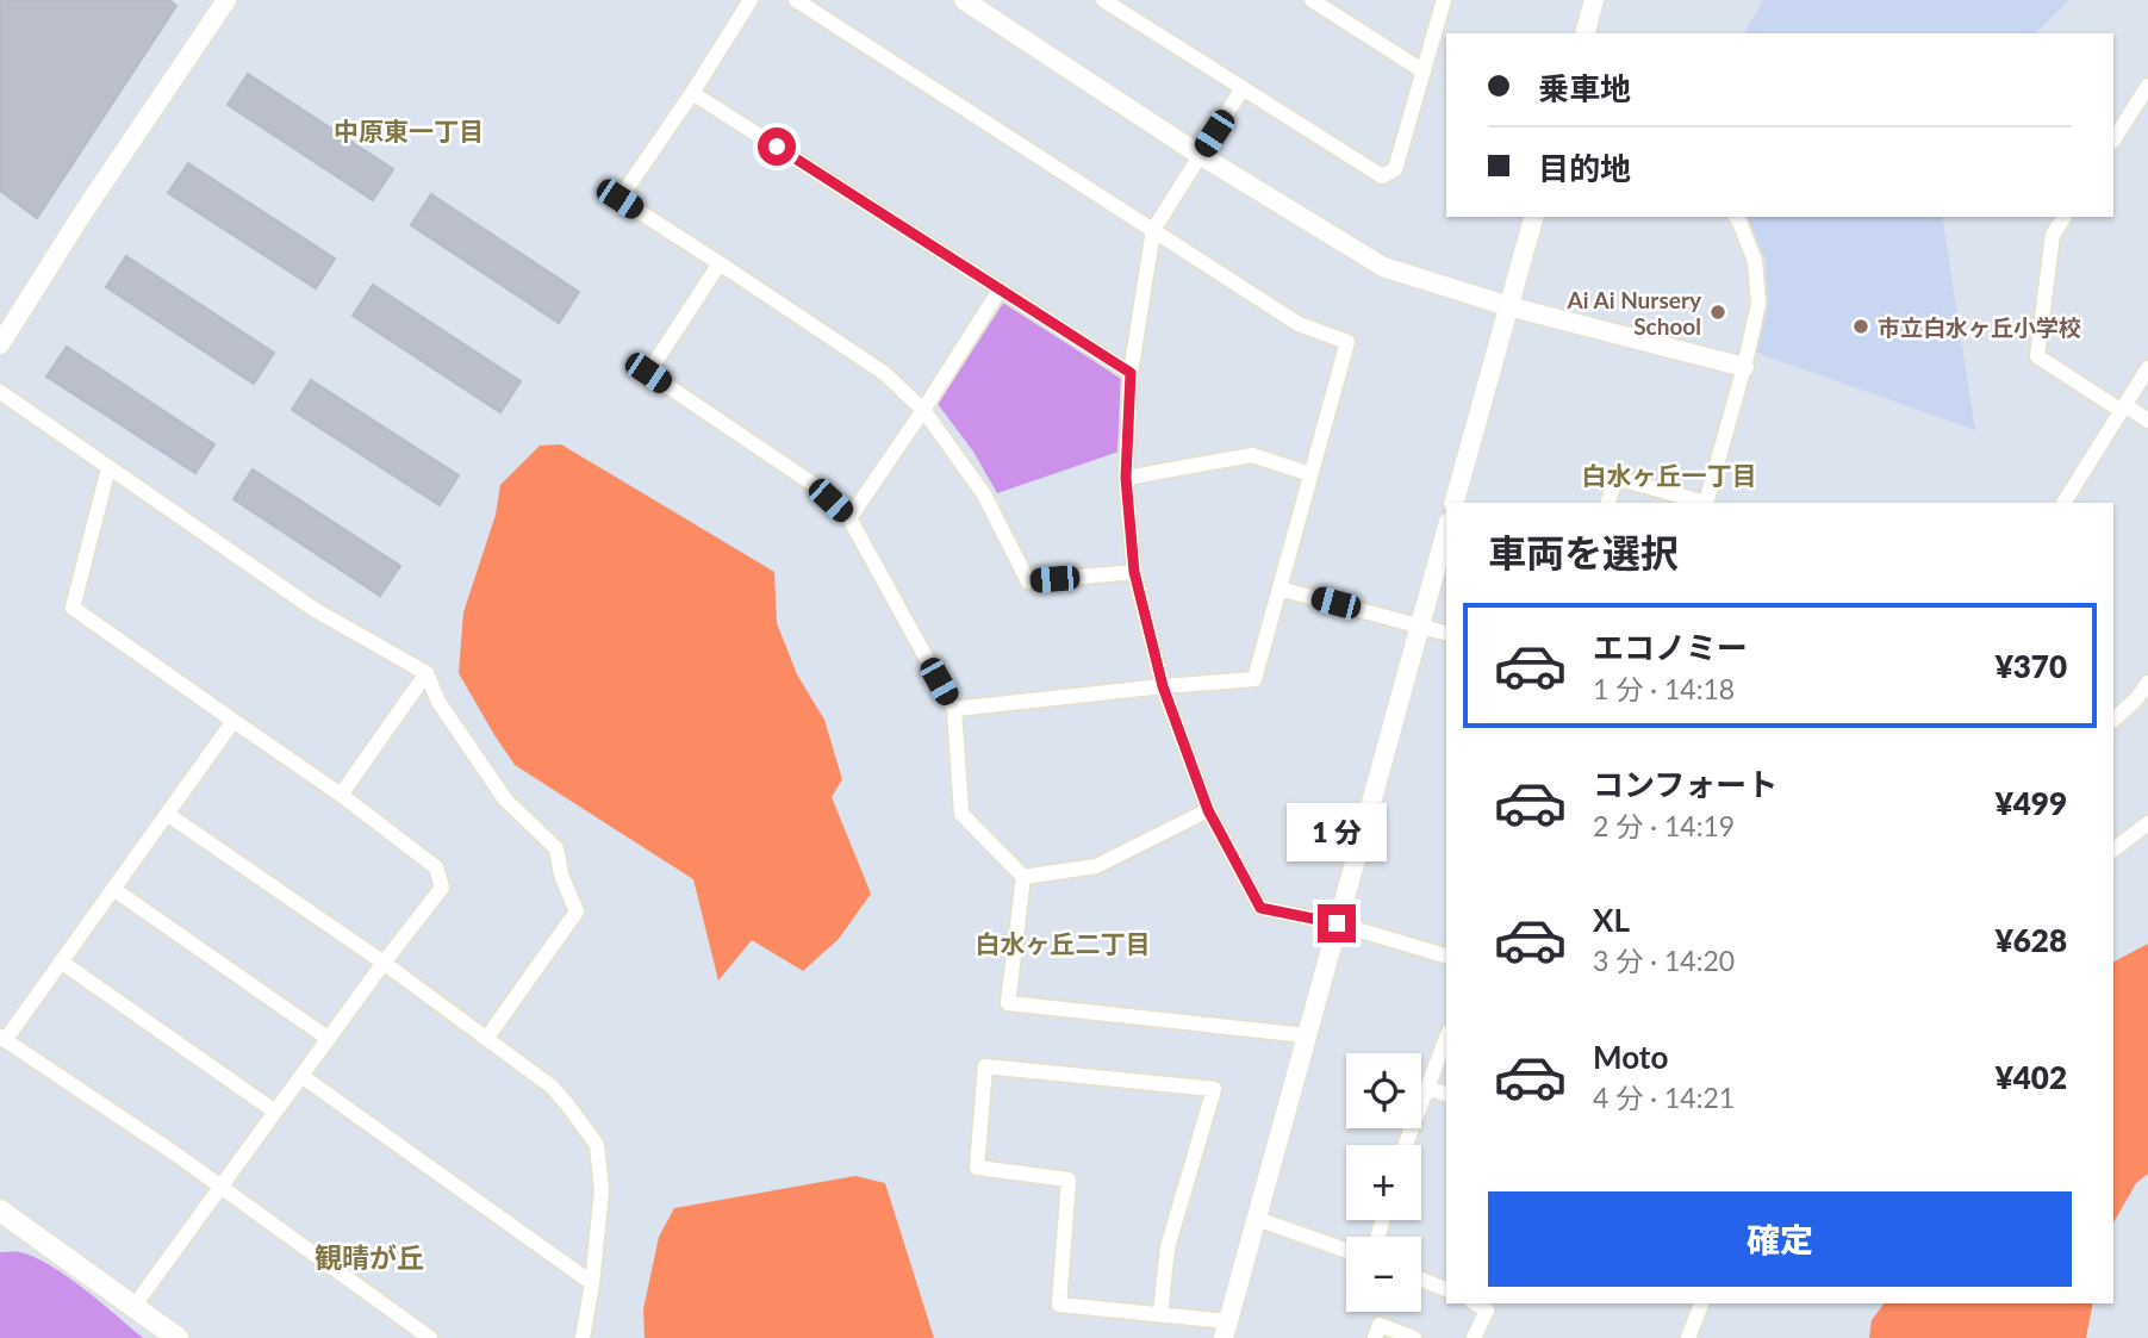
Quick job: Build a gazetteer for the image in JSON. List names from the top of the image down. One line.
{"districts":["中原東一丁目","白水ヶ丘一丁目","白水ヶ丘二丁目","観晴が丘"],"places":["Ai Ai Nursery School","市立白水ヶ丘小学校"],"page":{"banner":["乗車地","目的地"],"heading":"車両を選択","list":[{"name":"エコノミー","note":"1 分 · 14:18","value":"¥370"},{"name":"コンフォート","note":"2 分 · 14:19","value":"¥499"},{"name":"XL","note":"3 分 · 14:20","value":"¥628"},{"name":"Moto","note":"4 分 · 14:21","value":"¥402"}],"bubble":"1 分","map_buttons":["+","−"],"buttons":"確定"}}
